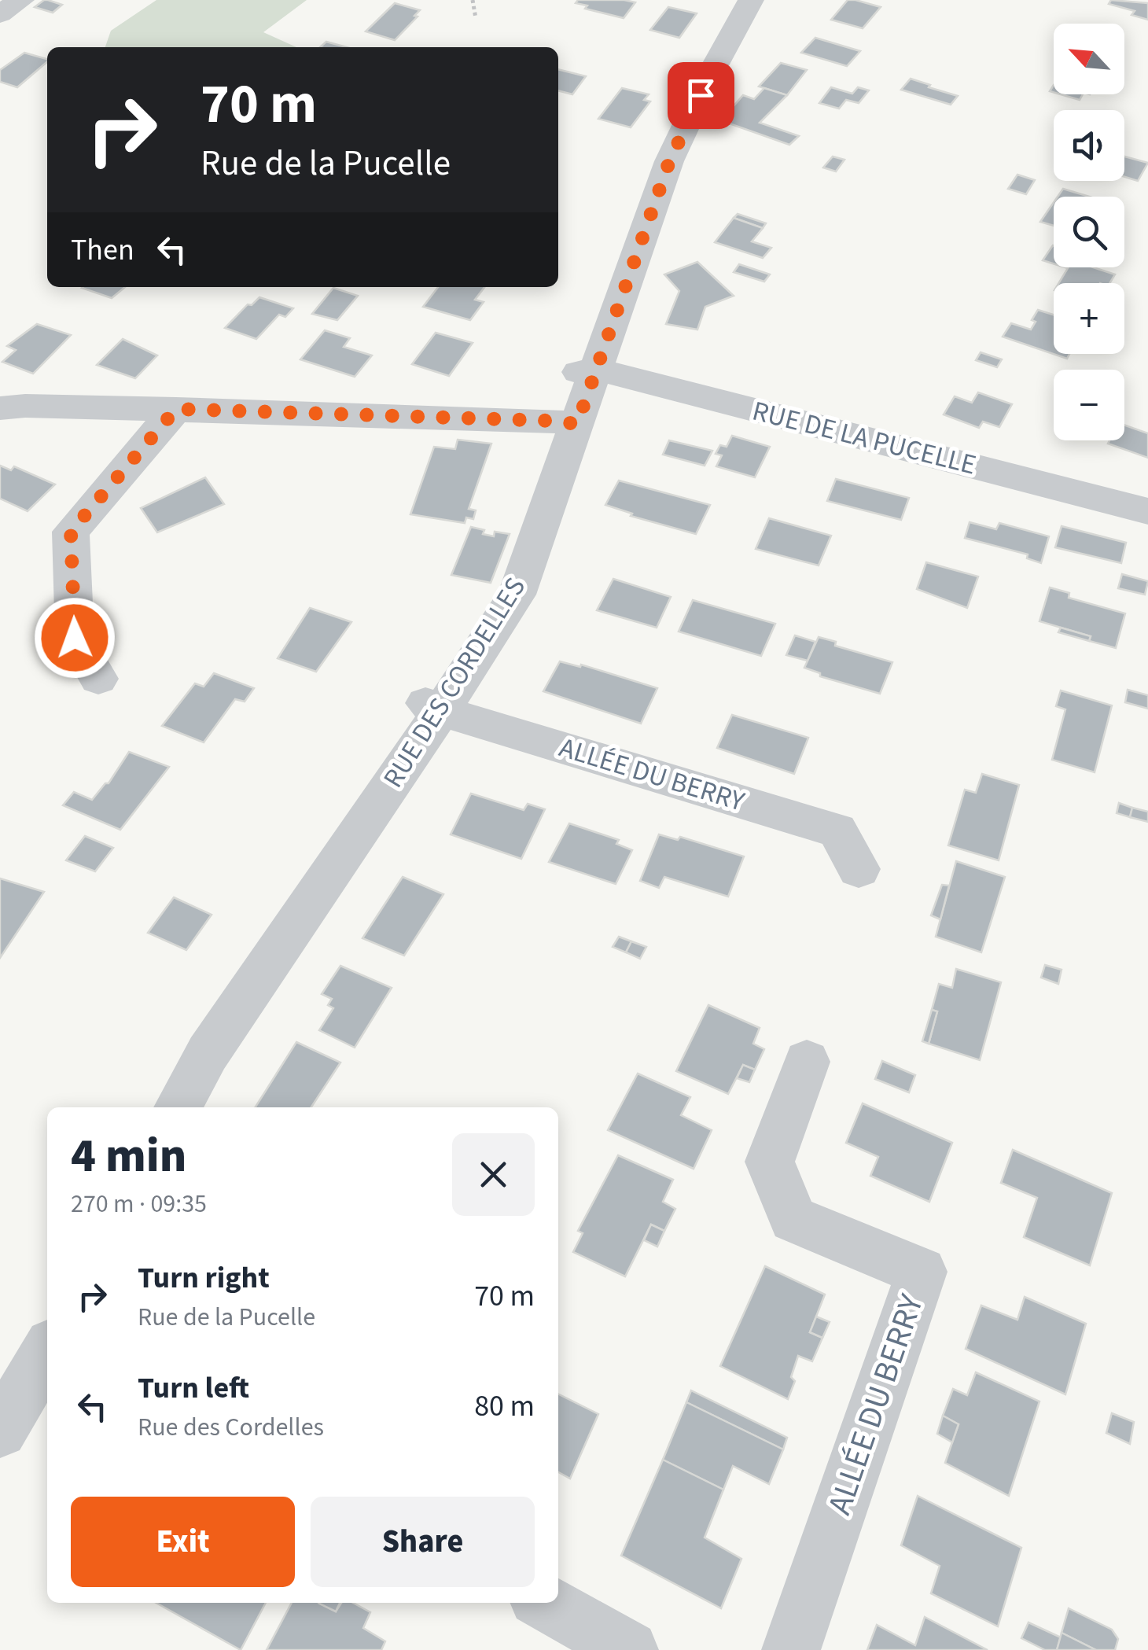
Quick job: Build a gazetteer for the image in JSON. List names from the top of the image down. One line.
{"streets":{"street":["RUE DE LA PUCELLE","RUE DES CORDELLES","ALLÉE DU BERRY"]},"crossings":[["RUE DE LA PUCELLE","RUE DES CORDELLES"],["RUE DES CORDELLES","ALLÉE DU BERRY"]],"north":"top left","page":{"map_buttons":["+","−"],"turn":["70 m","Rue de la Pucelle"],"then":"Then","heading":["4 min","270 m · 09:35"],"list":[{"name":"Turn right","note":"Rue de la Pucelle","value":"70 m"},{"name":"Turn left","note":"Rue des Cordelles","value":"80 m"}],"buttons":["Exit","Share"]}}
